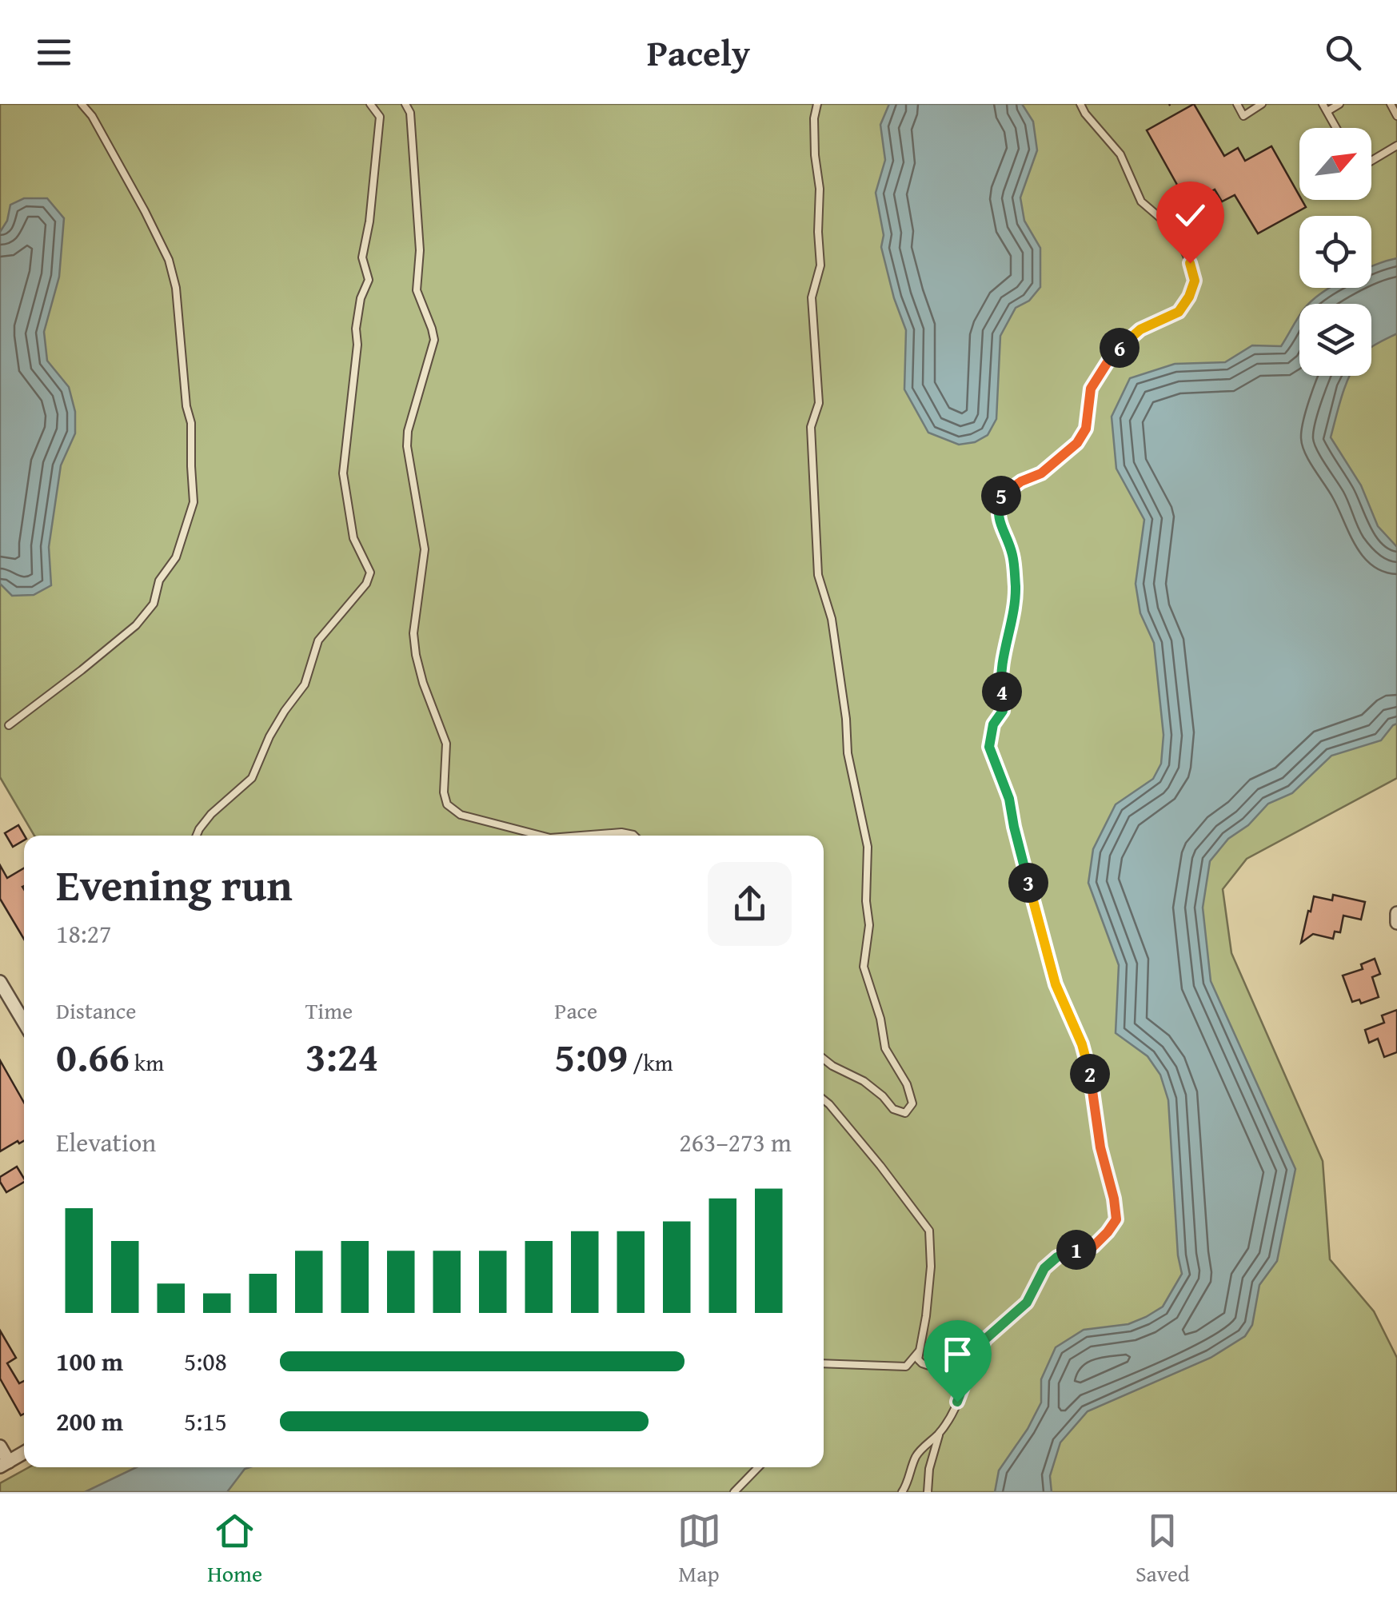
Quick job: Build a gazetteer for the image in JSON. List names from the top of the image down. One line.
{"north":"top right","page":{"header":"Pacely","pins":["6","5","4","3","2","1"],"heading":["Evening run","18:27"],"stats":[["Distance","0.66 km"],["Time","3:24"],["Pace","5:09 /km"]],"chart":["Elevation","263–273 m"],"list":[{"name":"100 m","note":"5:08"},{"name":"200 m","note":"5:15"}],"tabs":["Home","Map","Saved"]}}
